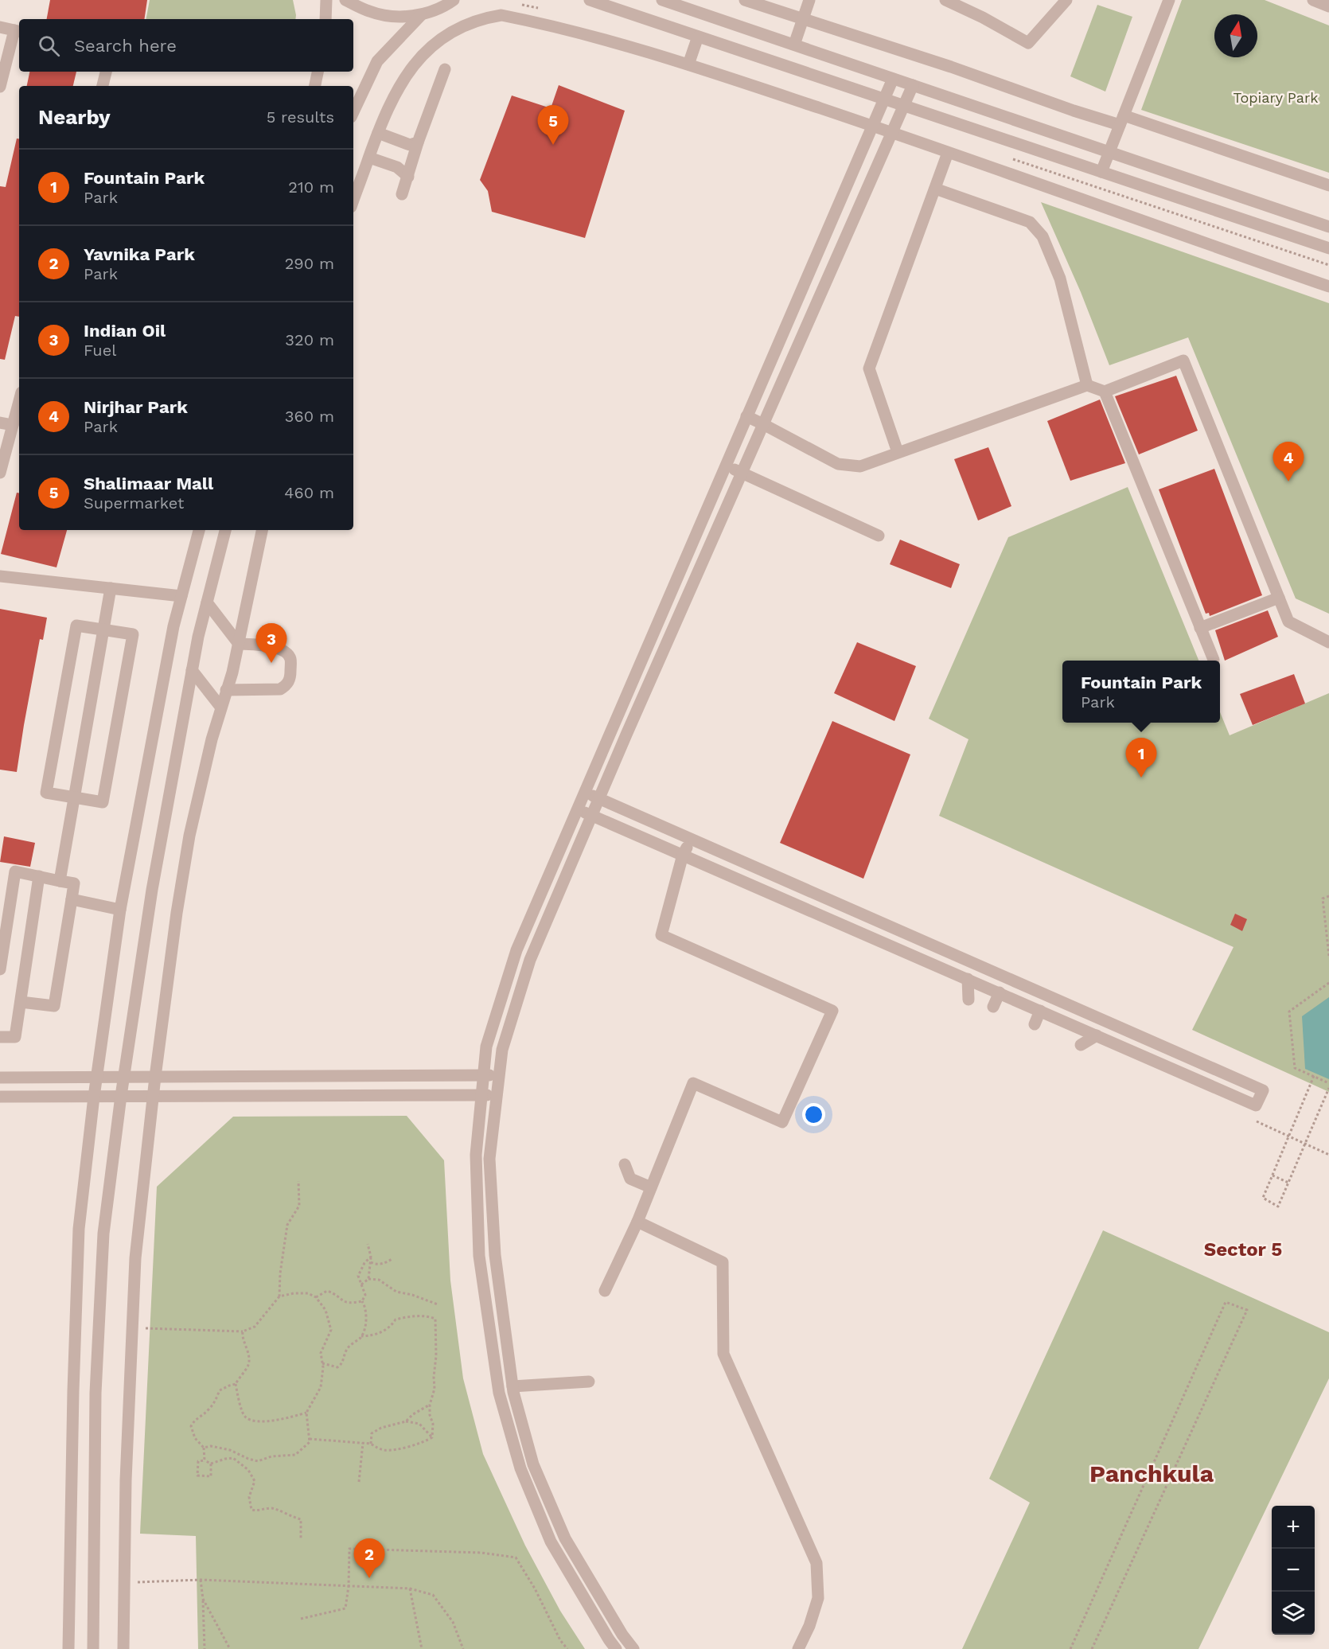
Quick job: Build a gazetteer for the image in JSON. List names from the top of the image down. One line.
{"districts":["Sector 5","Panchkula"],"parks":["Topiary Park"],"north":"top","page":{"search":"Search here","heading":["Nearby","5 results"],"pins":["5","4","3","1","2"],"list":[{"mark":"1","name":"Fountain Park","note":"Park","value":"210 m"},{"mark":"2","name":"Yavnika Park","note":"Park","value":"290 m"},{"mark":"3","name":"Indian Oil","note":"Fuel","value":"320 m"},{"mark":"4","name":"Nirjhar Park","note":"Park","value":"360 m"},{"mark":"5","name":"Shalimaar Mall","note":"Supermarket","value":"460 m"}],"popup":["Fountain Park","Park"],"map_buttons":["+","−"]}}
